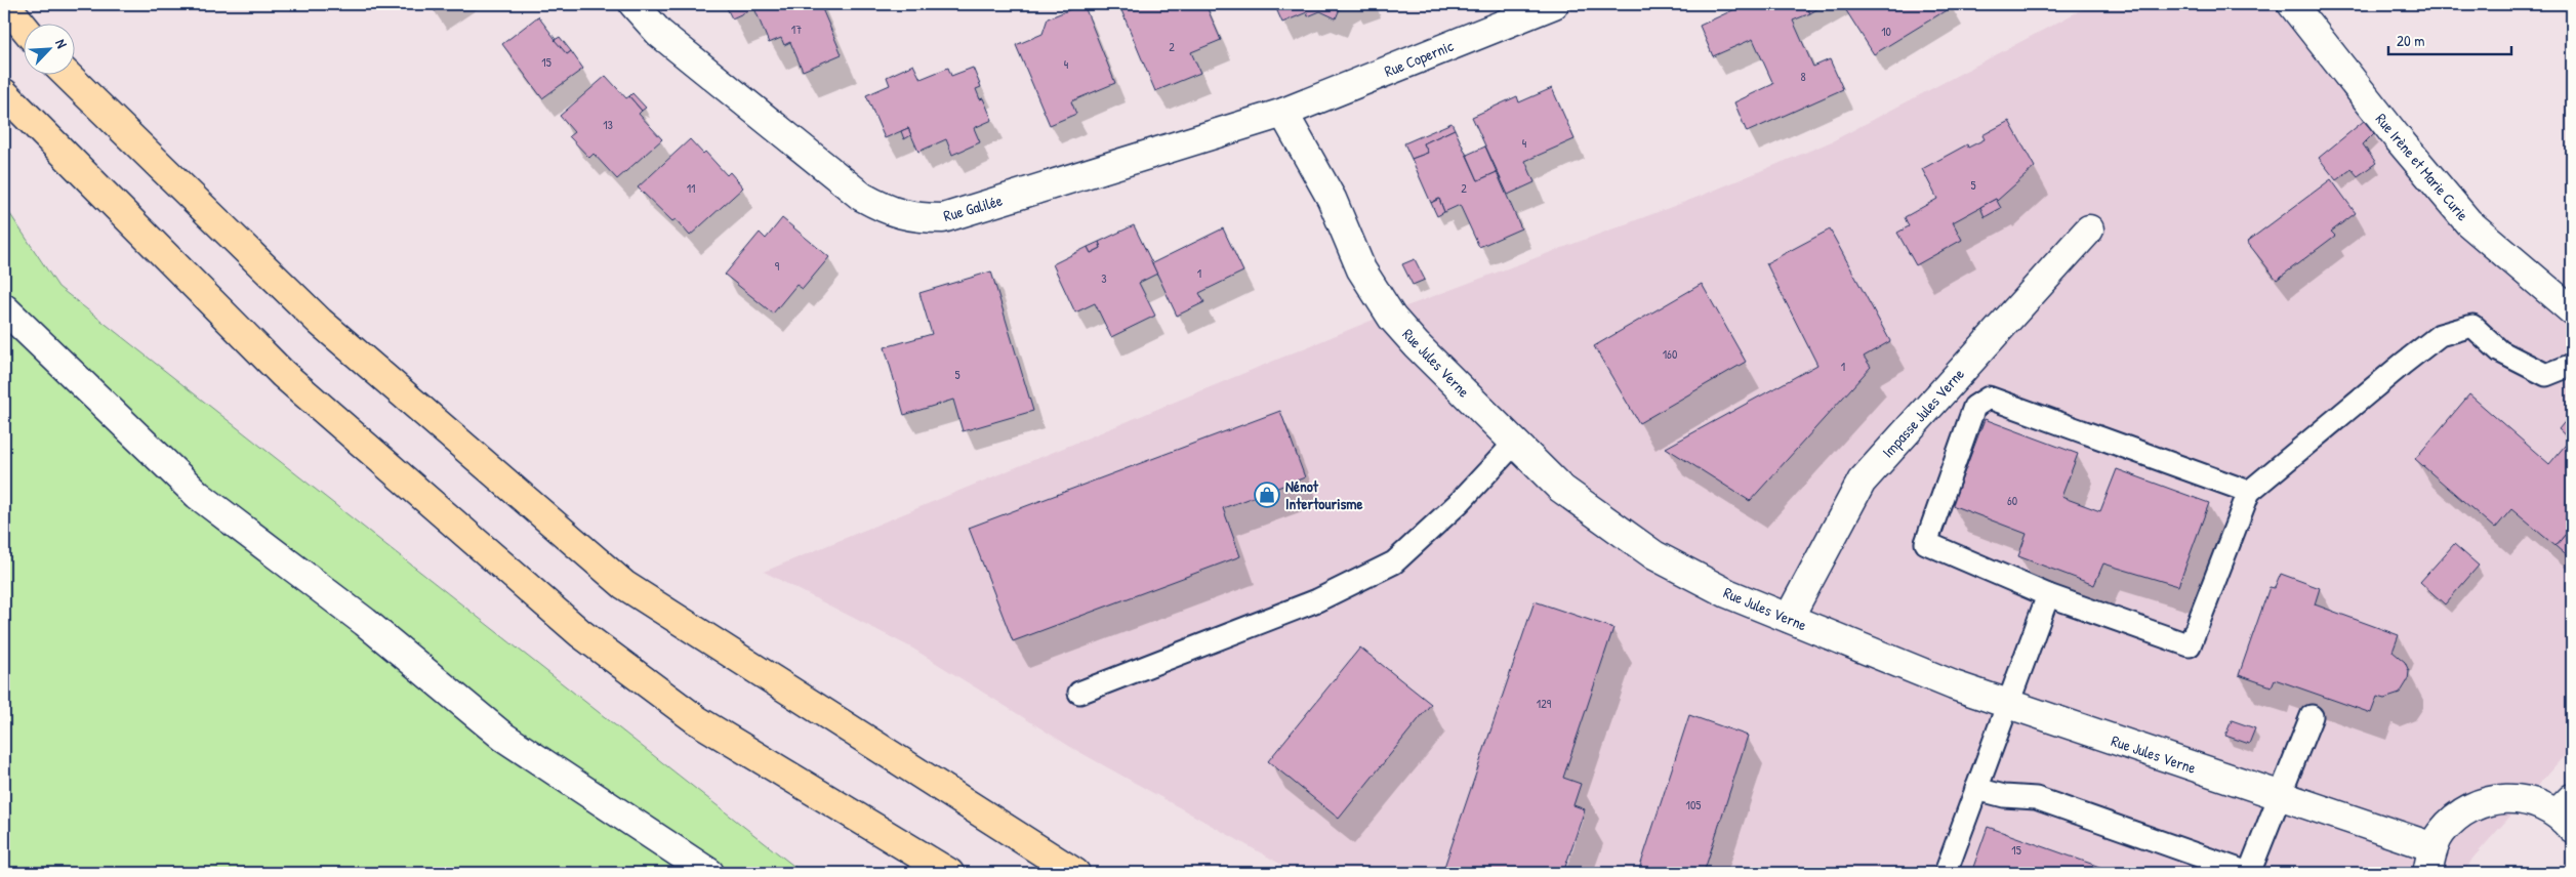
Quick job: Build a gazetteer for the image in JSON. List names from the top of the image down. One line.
{"streets":{"street":["Rue Copernic","Rue Irène et Marie Curie","Rue Galilée","Rue Jules Verne","Impasse Jules Verne"]},"crossings":[["Rue Copernic","Rue Galilée"],["Rue Copernic","Rue Jules Verne"],["Rue Galilée","Rue Jules Verne"],["Rue Jules Verne","Impasse Jules Verne"]],"places":{"shop":["Nénot Intertourisme"]},"house_numbers":["17","10","2","15","4","8","13","4","5","11","2","9","1","3","160","1","5","60","129","105","15"],"scale_bar":"20 m","north":"top right"}
